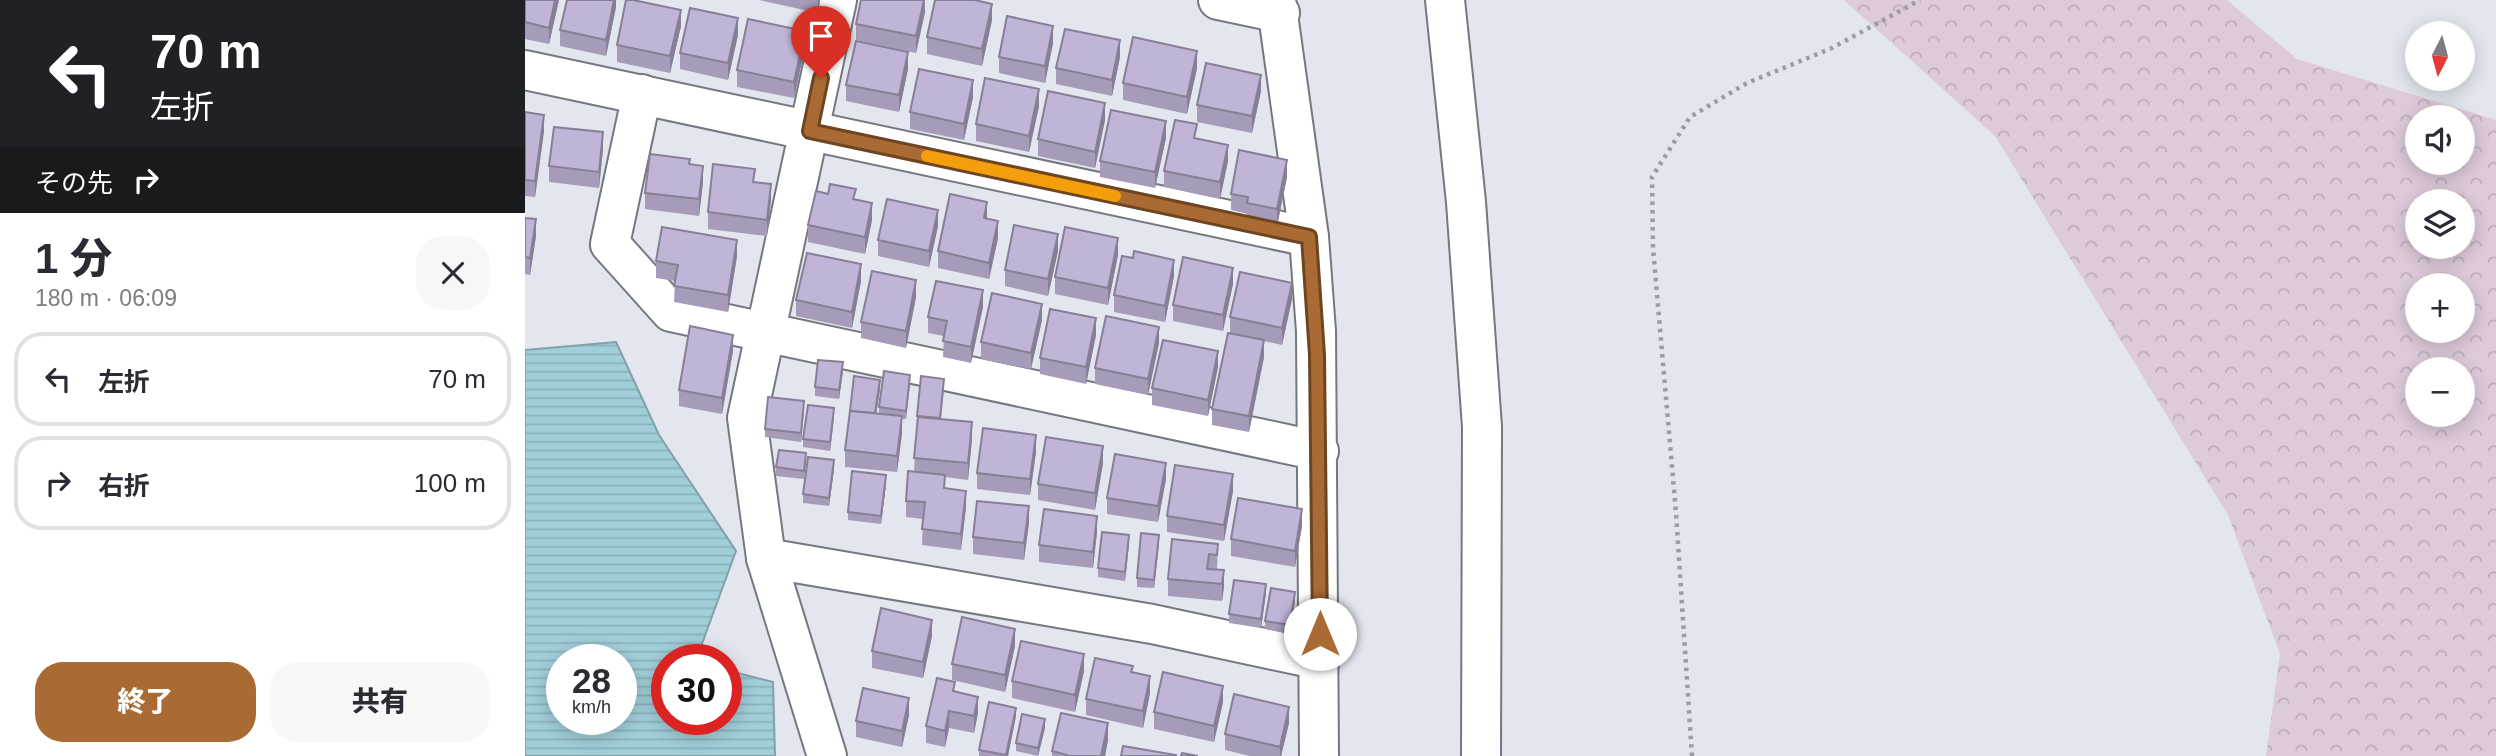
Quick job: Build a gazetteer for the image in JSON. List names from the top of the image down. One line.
{"north":"bottom","page":{"turn":["70 m","左折"],"map_buttons":["+","−"],"then":"その先","heading":["1 分","180 m · 06:09"],"list":[{"name":"左折","value":"70 m"},{"name":"右折","value":"100 m"}],"speed":"28 km/h","limit":"30","buttons":["終了","共有"]}}
